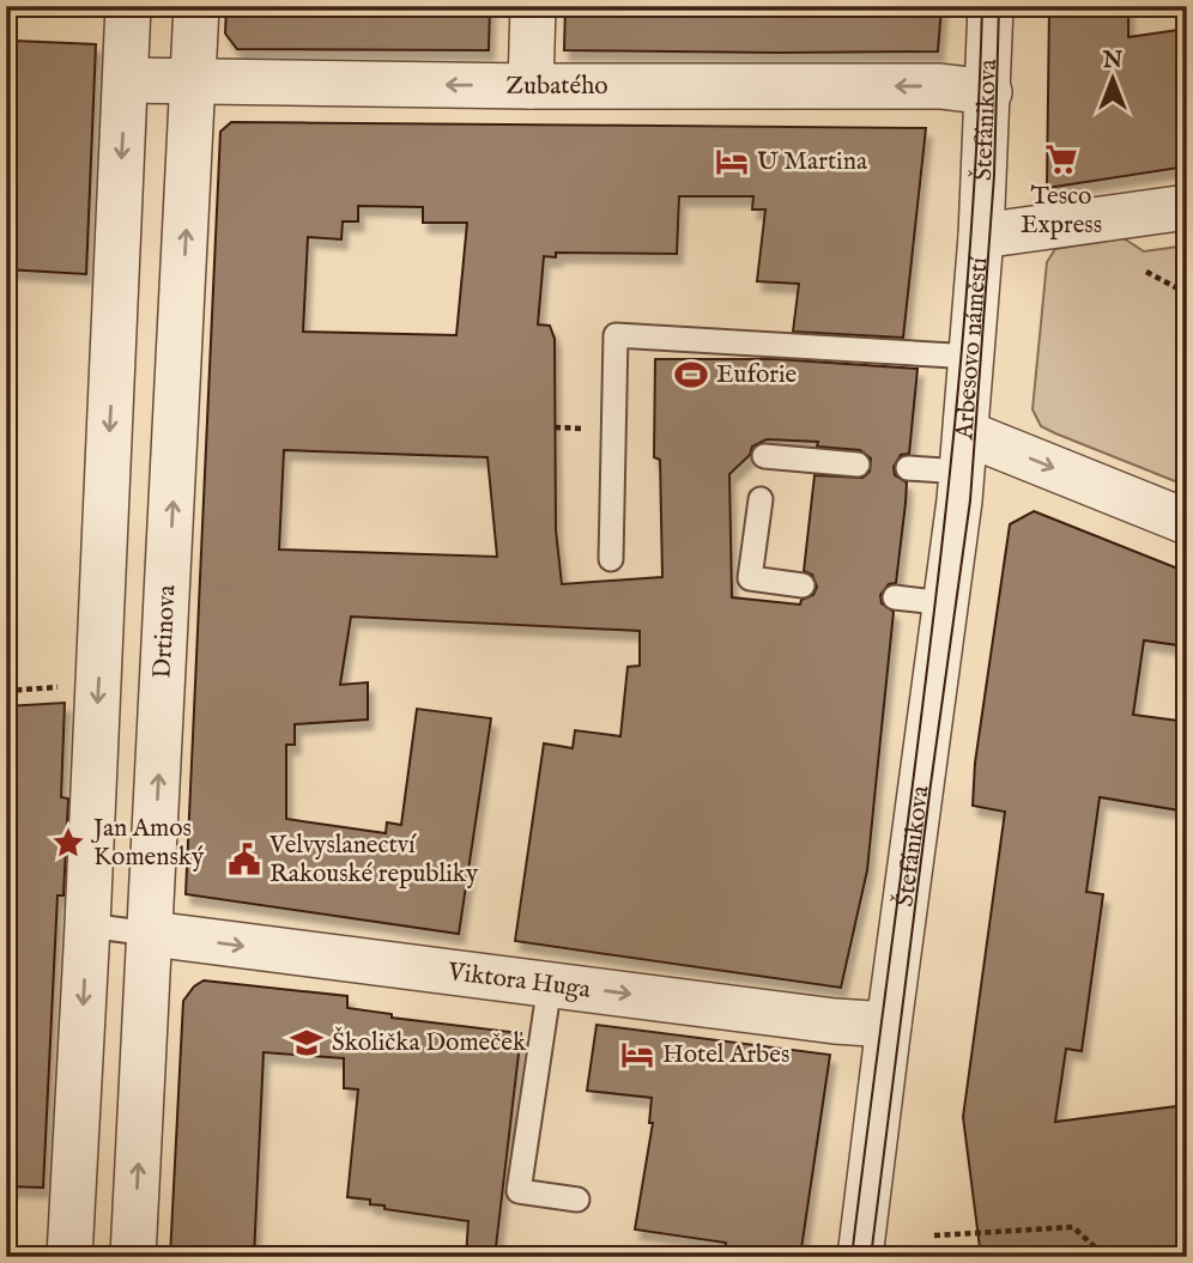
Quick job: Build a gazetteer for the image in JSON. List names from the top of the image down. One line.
{"streets":{"street":["Zubatého","Štefánikova","Arbesovo náměstí","Drtinova","Viktora Huga"]},"crossings":[["Zubatého","Štefánikova"],["Zubatého","Drtinova"],["Štefánikova","Arbesovo náměstí"],["Štefánikova","Viktora Huga"],["Drtinova","Viktora Huga"]],"one_way":["Zubatého","Viktora Huga"],"places":{"supermarket":["Tesco Express"],"hotel":["U Martina","Hotel Arbes"],"sports":["Euforie"],"place":["Jan Amos Komenský"],"public building":["Velvyslanectví Rakouské republiky"],"school or university":["Školička Domeček"]},"north":"top"}
